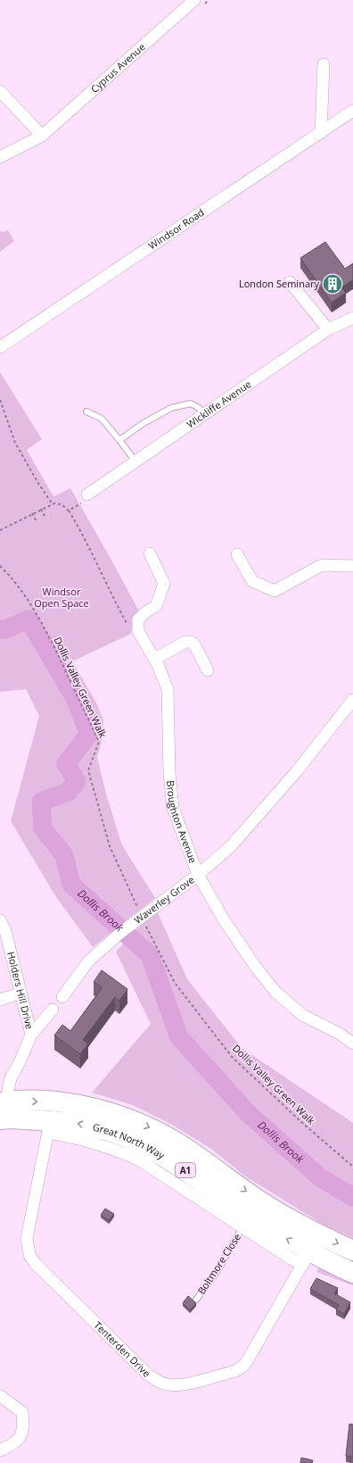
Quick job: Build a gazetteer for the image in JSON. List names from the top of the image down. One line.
{"streets":{"highway":["Great North Way","A1"],"street":["Cyprus Avenue","Windsor Road","Wickliffe Avenue","Broughton Avenue","Waverley Grove","Holders Hill Drive","Tenterden Drive"],"lane":["Boltmore Close"],"path":["Dollis Valley Green Walk"]},"crossings":[["Dollis Valley Green Walk","Waverley Grove"],["Broughton Avenue","Waverley Grove"],["Waverley Grove","Holders Hill Drive"],["Holders Hill Drive","Great North Way"],["Great North Way","Boltmore Close"],["Great North Way","Tenterden Drive"]],"water":["Dollis Brook"],"parks":["Windsor Open Space"],"places":{"building":["London Seminary"]}}
